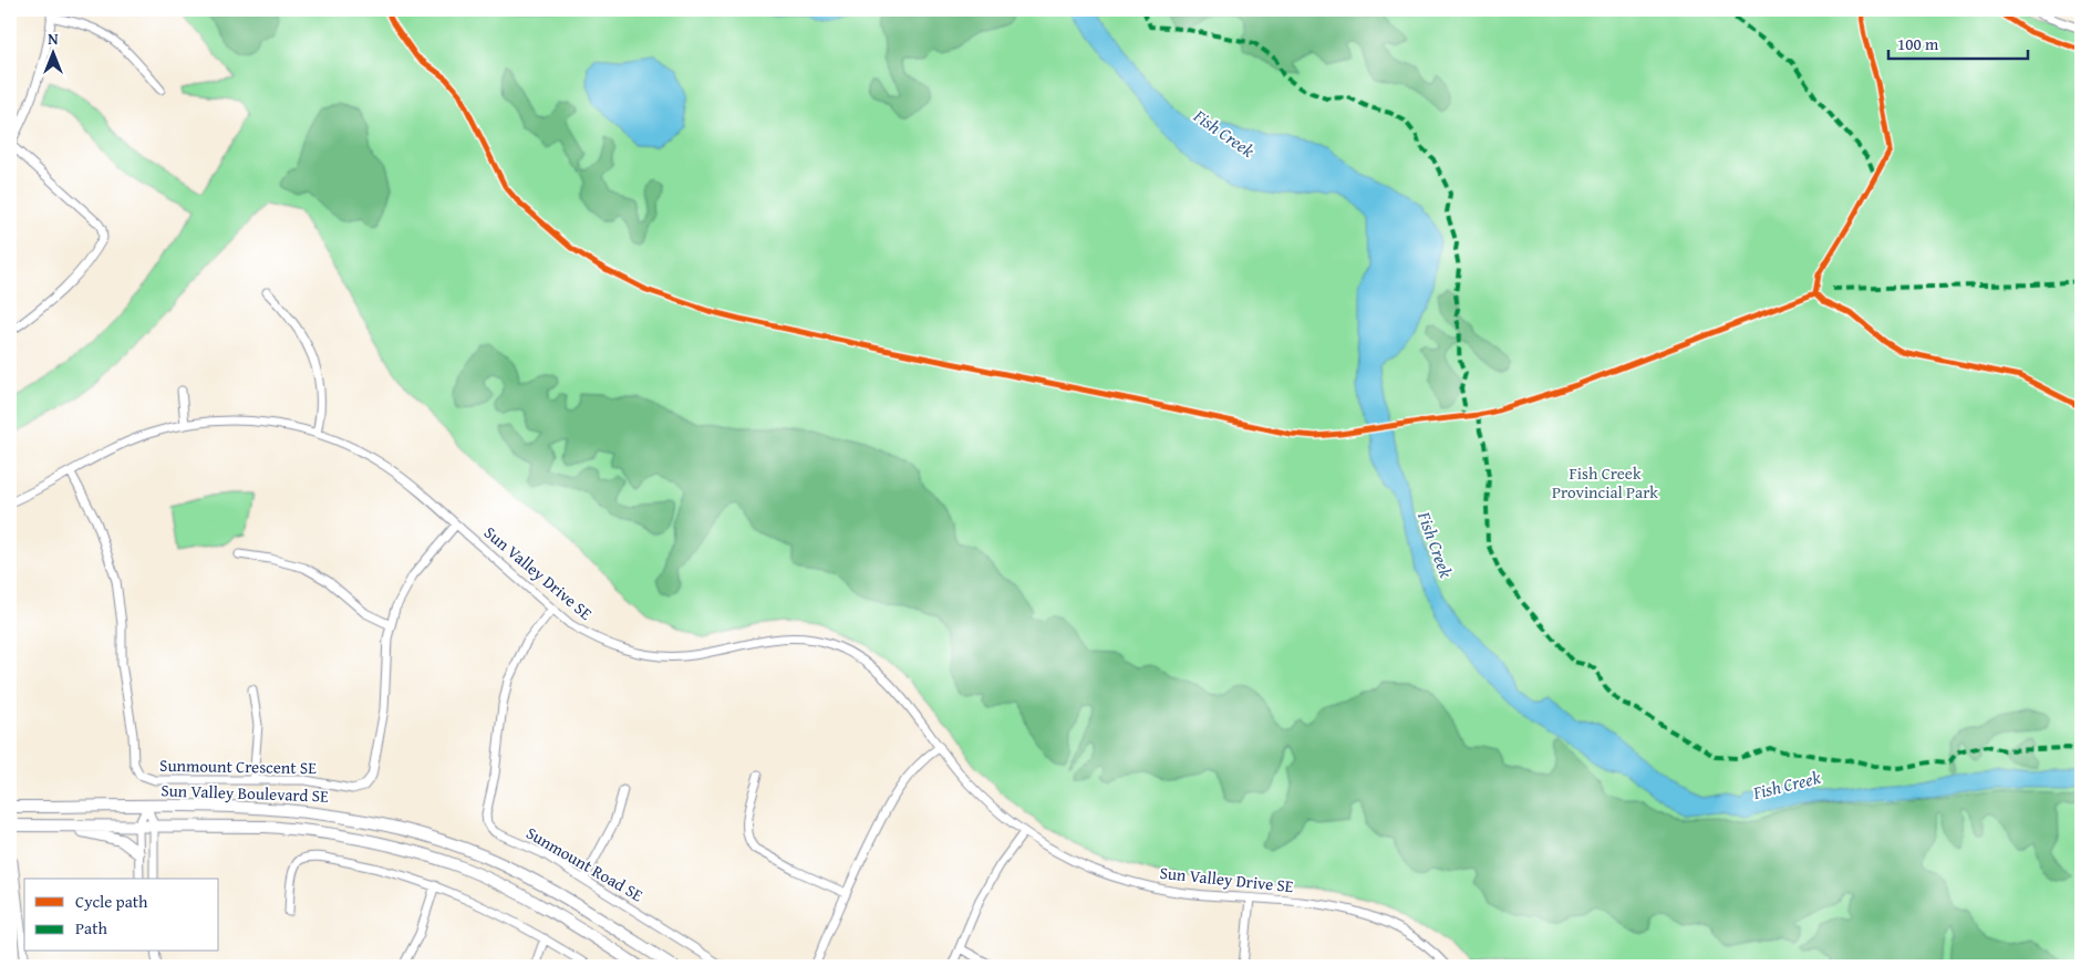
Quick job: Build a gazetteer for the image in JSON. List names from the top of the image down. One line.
{"streets":{"main road":["Sun Valley Boulevard SE"],"street":["Sun Valley Drive SE","Sunmount Crescent SE","Sunmount Road SE"]},"crossings":[["Sun Valley Drive SE","Sunmount Crescent SE"],["Sun Valley Drive SE","Sunmount Road SE"]],"water":["Fish Creek"],"parks":["Fish Creek Provincial Park"],"legend":["Cycle path","Path"],"scale_bar":"100 m","north":"top"}
